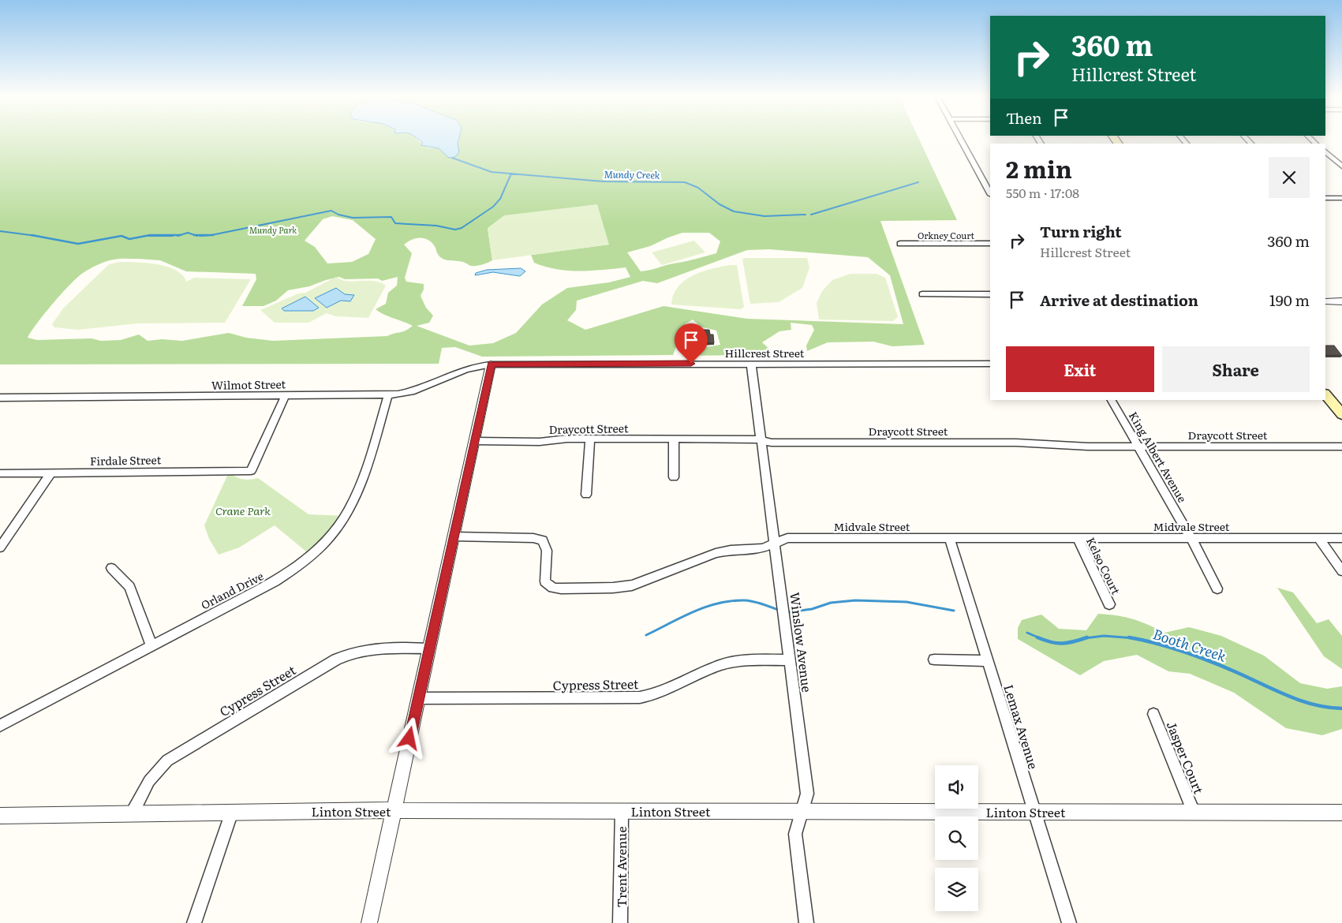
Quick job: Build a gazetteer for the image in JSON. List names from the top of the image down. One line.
{"streets":{"street":["Orkney Court","Hillcrest Street","Wilmot Street","Draycott Street","King Albert Avenue","Firdale Street","Midvale Street","Kelso Court","Orland Drive","Winslow Avenue","Cypress Street","Lemax Avenue","Jasper Court","Linton Street","Trent Avenue"]},"crossings":[["Hillcrest Street","Wilmot Street"],["Hillcrest Street","Winslow Avenue"],["Wilmot Street","Firdale Street"],["Wilmot Street","Orland Drive"],["Draycott Street","King Albert Avenue"],["Draycott Street","Winslow Avenue"],["King Albert Avenue","Midvale Street"],["Midvale Street","Kelso Court"],["Midvale Street","Winslow Avenue"],["Midvale Street","Lemax Avenue"],["Winslow Avenue","Cypress Street"],["Winslow Avenue","Linton Street"],["Cypress Street","Linton Street"],["Lemax Avenue","Linton Street"],["Jasper Court","Linton Street"],["Linton Street","Trent Avenue"]],"water":["Mundy Creek","Booth Creek"],"parks":["Mundy Park","Crane Park"],"page":{"turn":["360 m","Hillcrest Street"],"then":"Then","heading":["2 min","550 m · 17:08"],"list":[{"name":"Turn right","note":"Hillcrest Street","value":"360 m"},{"name":"Arrive at destination","value":"190 m"}],"buttons":["Exit","Share"]}}
